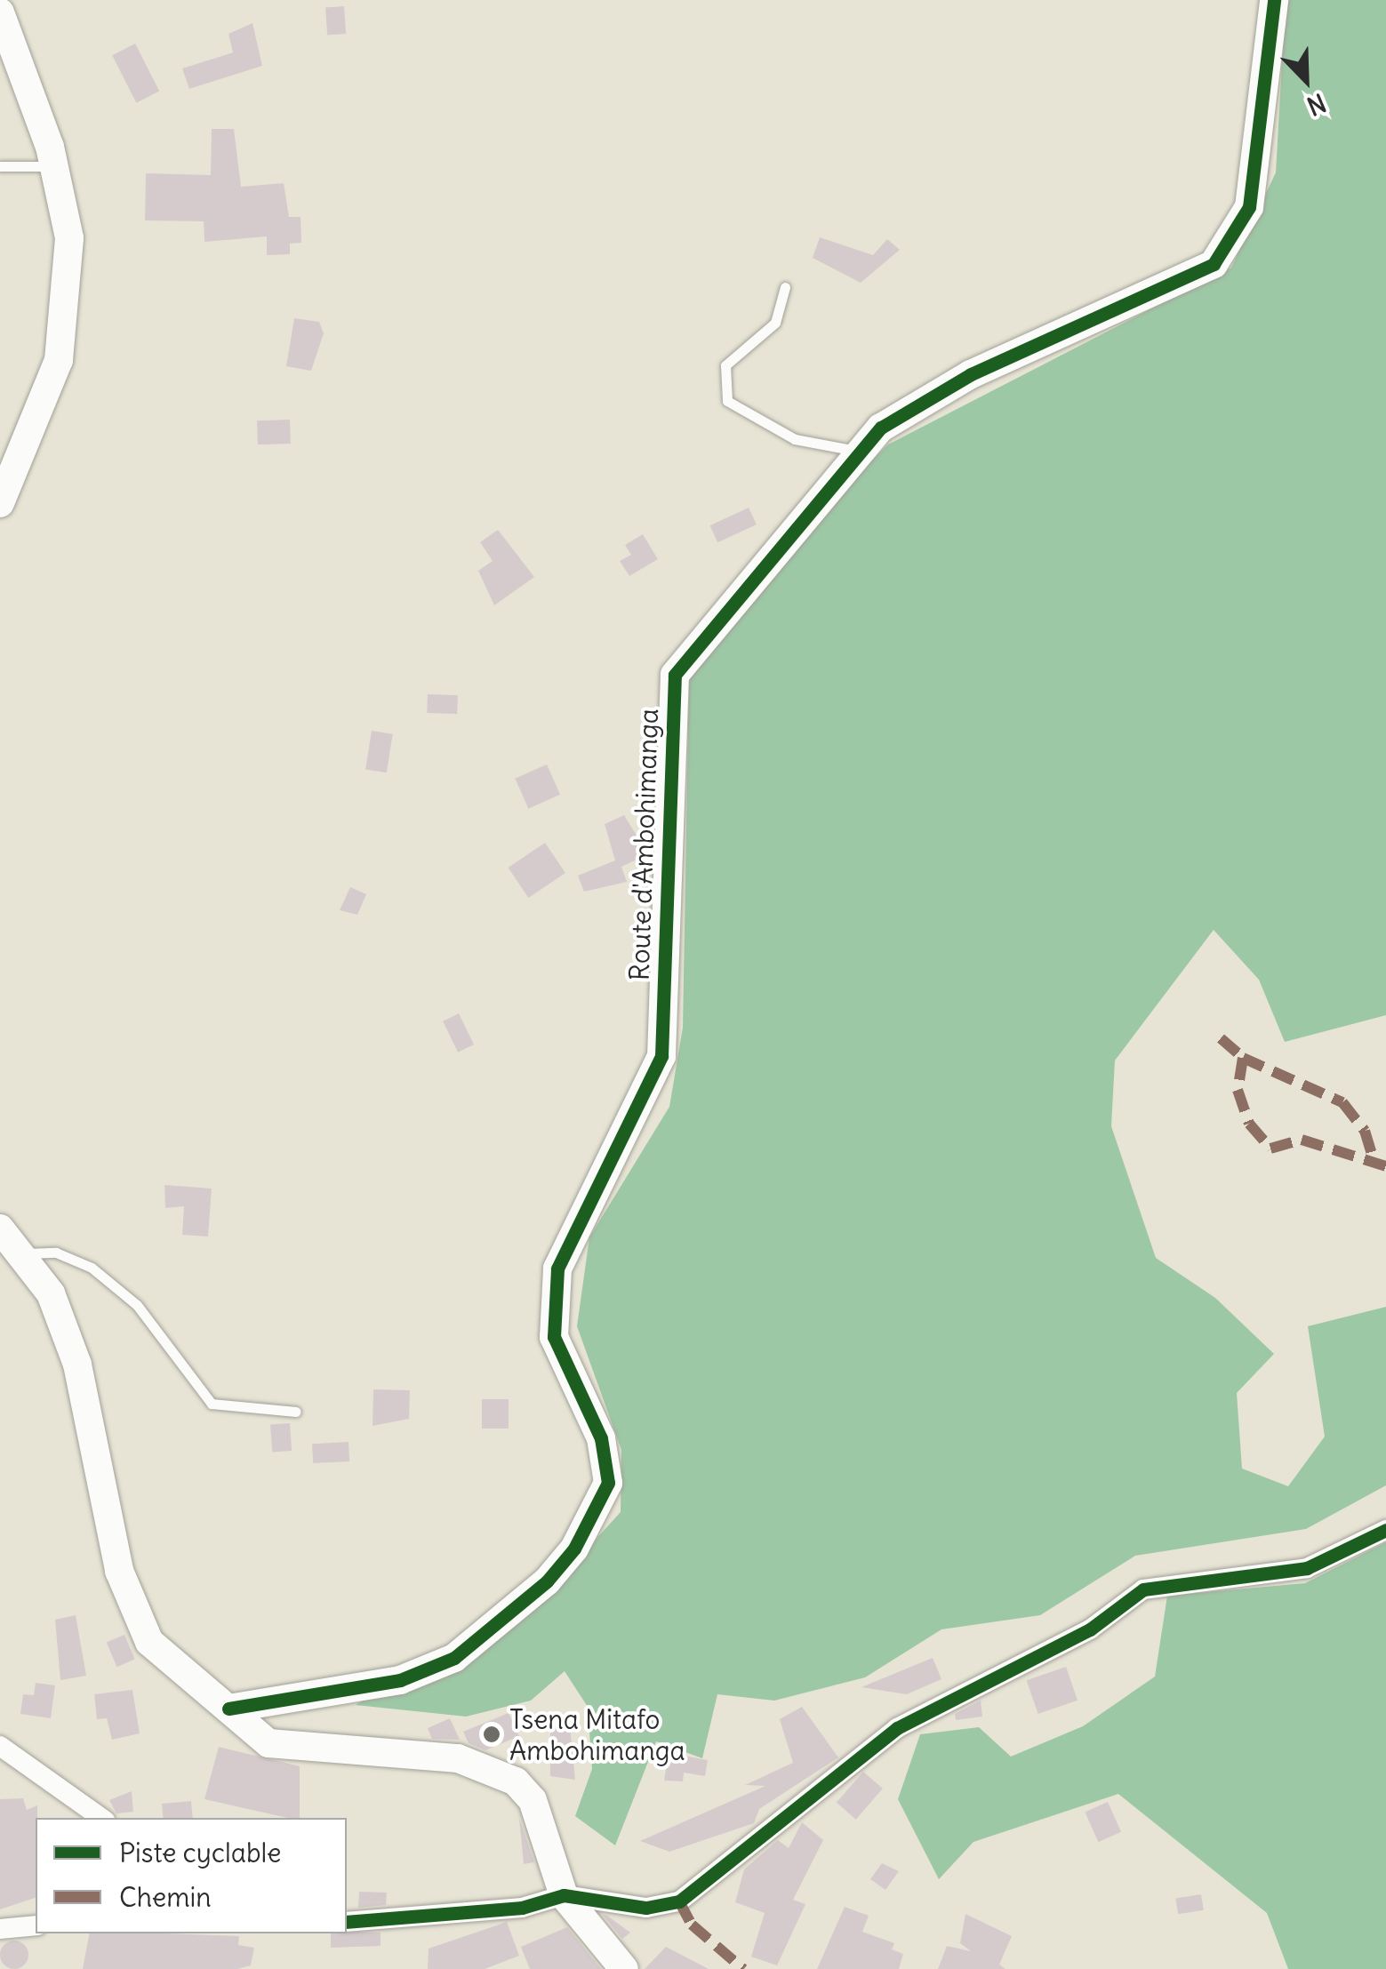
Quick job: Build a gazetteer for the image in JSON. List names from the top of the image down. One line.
{"streets":{"street":["Route d'Ambohimanga"]},"places":["Tsena Mitafo Ambohimanga"],"legend":["Piste cyclable","Chemin"],"north":"bottom right"}
